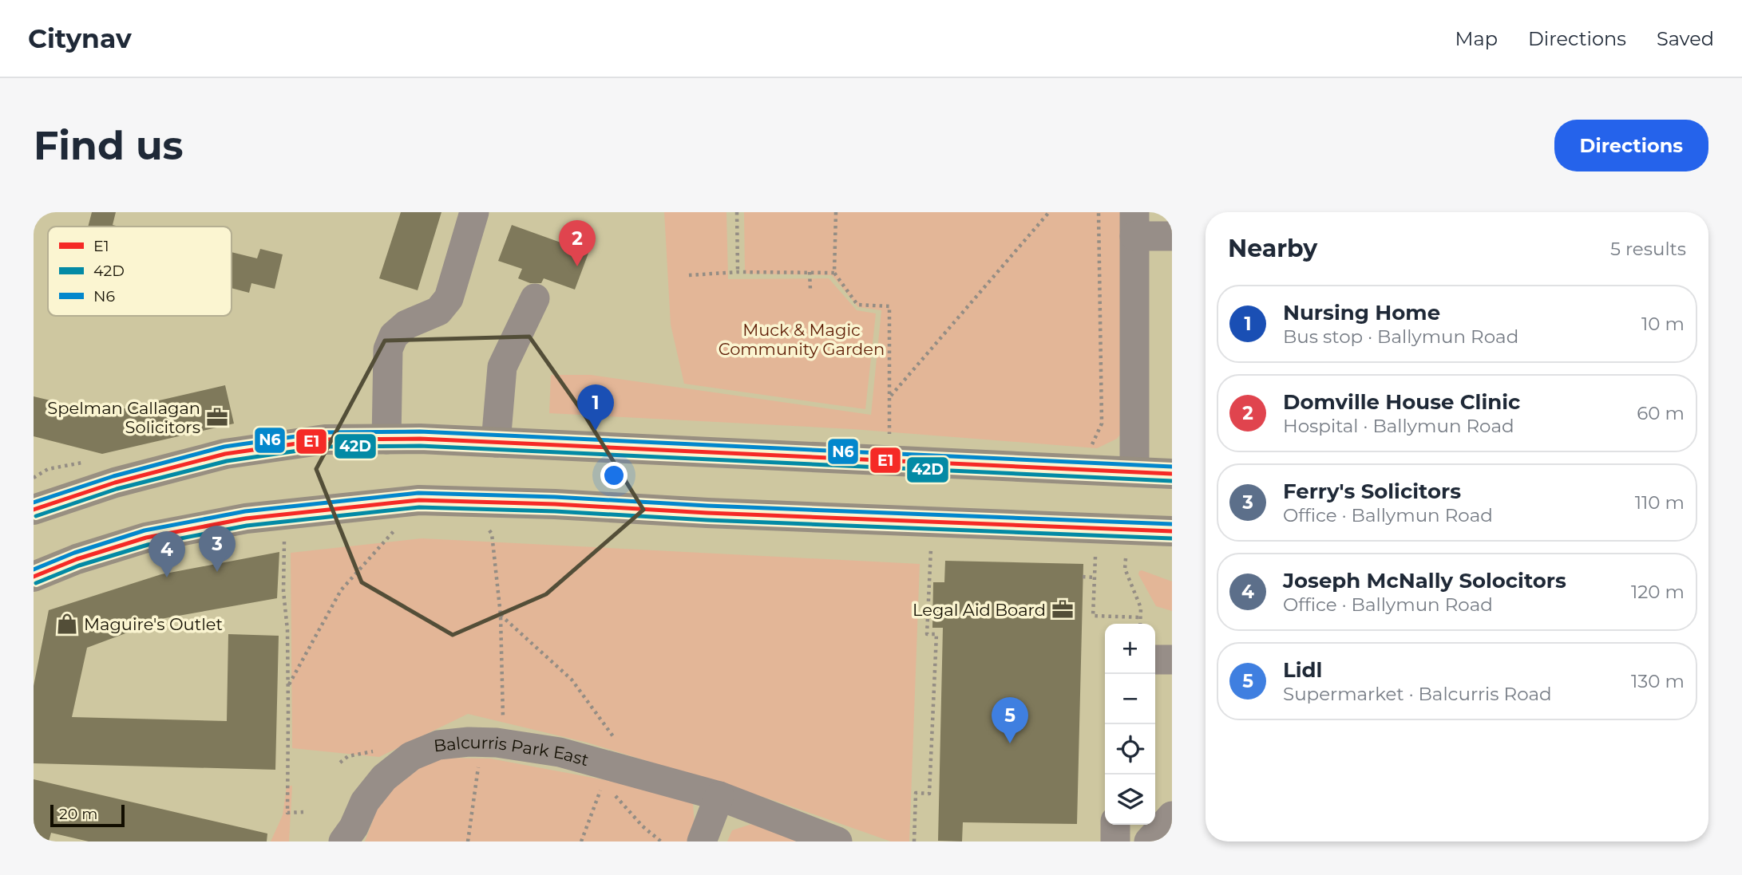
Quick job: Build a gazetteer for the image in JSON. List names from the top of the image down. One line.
{"streets":{"street":["Balcurris Park East"]},"parks":["Muck & Magic Community Garden"],"places":{"office":["Spelman Callagan Solicitors","Legal Aid Board"],"shop":["Maguire's Outlet"]},"lines":["transit line N6","transit line E1","transit line 42D"],"legend":["E1","42D","N6"],"scale_bar":"20 m","page":{"header":"Citynav","nav":["Map","Directions","Saved"],"buttons":"Directions","title":"Find us","heading":["Nearby","5 results"],"pins":["2","1","3","4","5"],"list":[{"mark":"1","name":"Nursing Home","note":"Bus stop · Ballymun Road","value":"10 m"},{"mark":"2","name":"Domville House Clinic","note":"Hospital · Ballymun Road","value":"60 m"},{"mark":"3","name":"Ferry's Solicitors","note":"Office · Ballymun Road","value":"110 m"},{"mark":"4","name":"Joseph McNally Solocitors","note":"Office · Ballymun Road","value":"120 m"},{"mark":"5","name":"Lidl","note":"Supermarket · Balcurris Road","value":"130 m"}],"map_buttons":["+","−"],"scale":"20 m"}}
